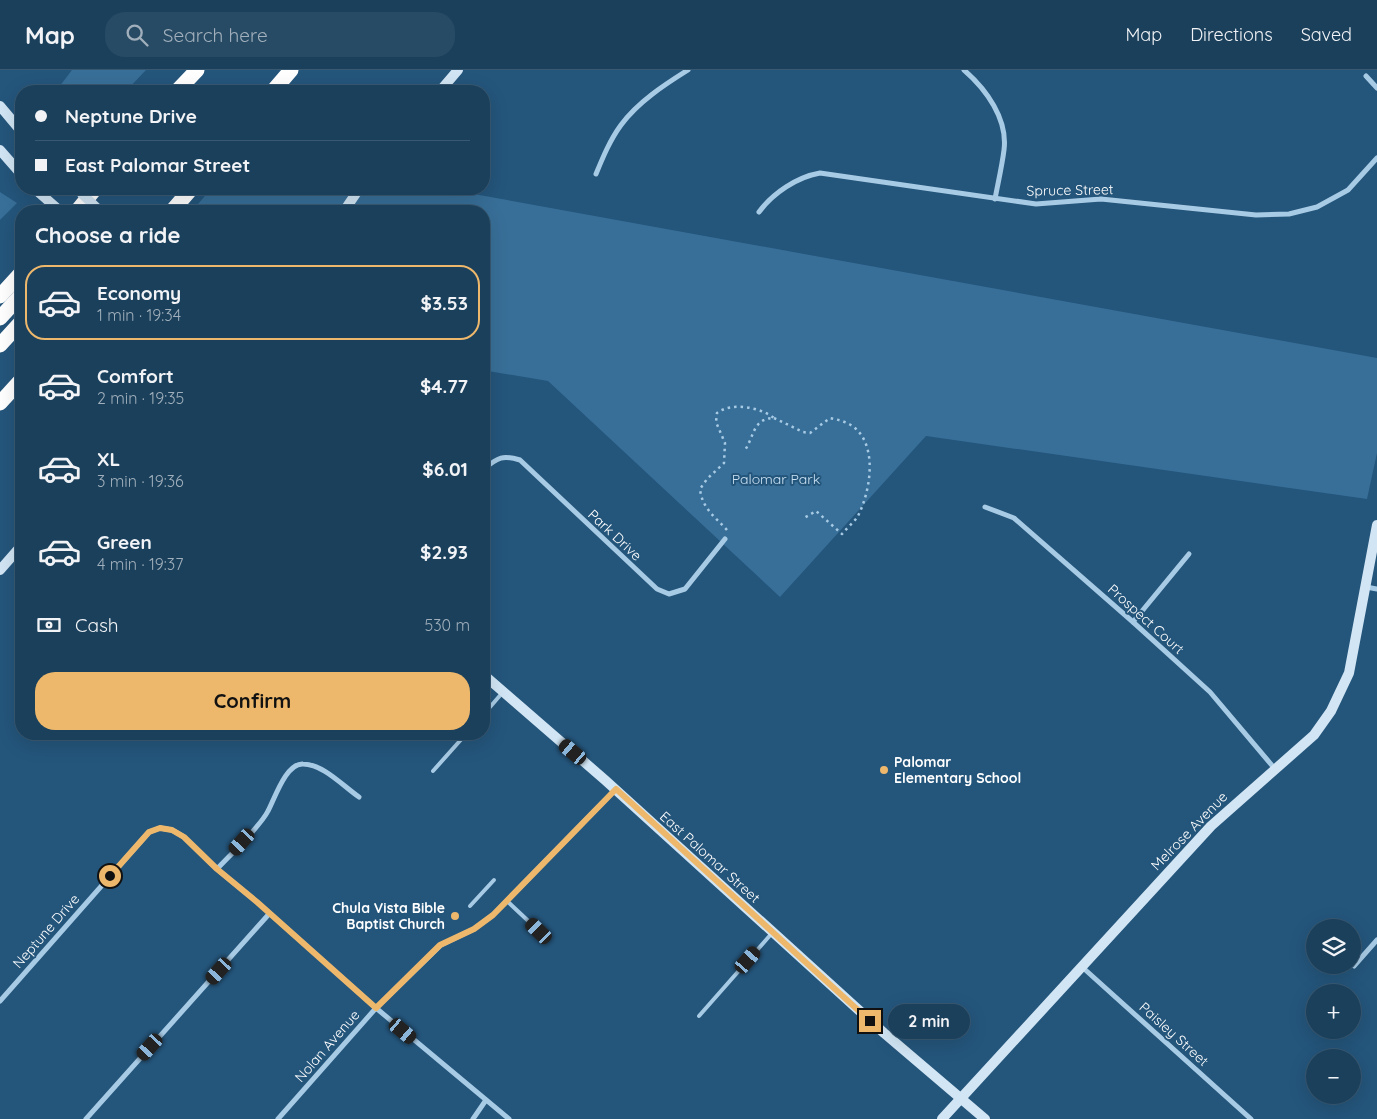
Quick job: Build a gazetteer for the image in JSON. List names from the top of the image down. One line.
{"streets":{"street":["Spruce Street","Park Drive","Prospect Court","Melrose Avenue","East Palomar Street","Neptune Drive","Paisley Street","Nolan Avenue"]},"crossings":[["Prospect Court","Melrose Avenue"],["Melrose Avenue","East Palomar Street"],["Melrose Avenue","Paisley Street"],["East Palomar Street","Nolan Avenue"]],"parks":["Palomar Park"],"places":["Palomar Elementary School","Chula Vista Bible Baptist Church"],"page":{"header":"Map","search":"Search here","nav":["Map","Directions","Saved"],"banner":["Neptune Drive","East Palomar Street"],"heading":"Choose a ride","list":[{"name":"Economy","note":"1 min · 19:34","value":"$3.53"},{"name":"Comfort","note":"2 min · 19:35","value":"$4.77"},{"name":"XL","note":"3 min · 19:36","value":"$6.01"},{"name":"Green","note":"4 min · 19:37","value":"$2.93"}],"pay":["Cash","530 m"],"buttons":"Confirm","map_buttons":["+","−"],"bubble":"2 min"}}
